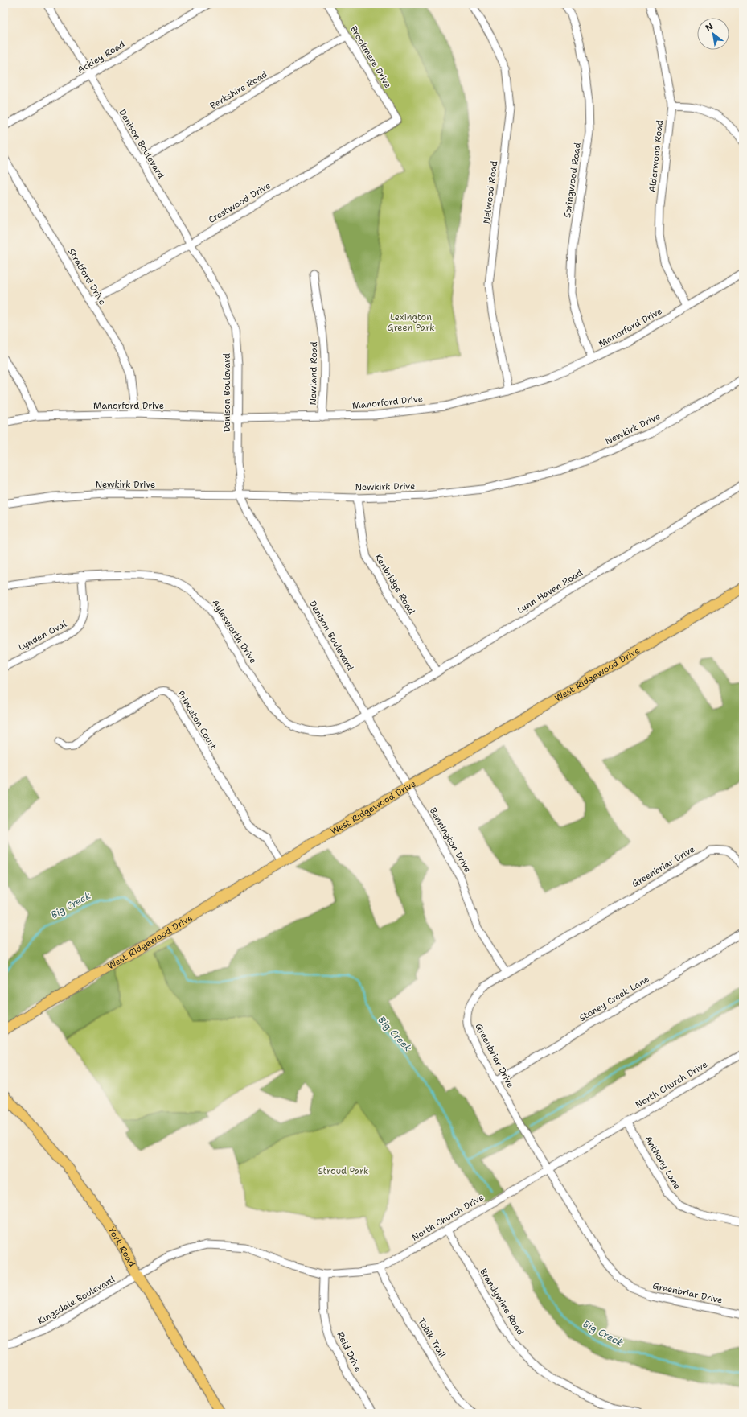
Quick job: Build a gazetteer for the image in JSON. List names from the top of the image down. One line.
{"streets":{"main road":["West Ridgewood Drive","York Road"],"street":["Ackley Road","Brookmere Drive","Berkshire Road","Denison Boulevard","Alderwood Road","Springwood Road","Nelwood Road","Crestwood Drive","Stratford Drive","Manorford Drive","Newland Road","Newkirk Drive","Kenbridge Road","Lynn Haven Road","Aylesworth Drive","Lynden Oval","Princeton Court","Bennington Drive","Greenbriar Drive","Stoney Creek Lane","North Church Drive","Anthony Lane","Kingsdale Boulevard","Brandywine Road","Tobik Trail","Reid Drive"]},"crossings":[["Ackley Road","Denison Boulevard"],["Brookmere Drive","Berkshire Road"],["Brookmere Drive","Crestwood Drive"],["Berkshire Road","Denison Boulevard"],["Denison Boulevard","Crestwood Drive"],["Denison Boulevard","Manorford Drive"],["Denison Boulevard","Newkirk Drive"],["Denison Boulevard","Lynn Haven Road"],["Denison Boulevard","Aylesworth Drive"],["Denison Boulevard","West Ridgewood Drive"],["Denison Boulevard","Bennington Drive"],["Alderwood Road","Manorford Drive"],["Springwood Road","Manorford Drive"],["Nelwood Road","Manorford Drive"],["Crestwood Drive","Stratford Drive"],["Stratford Drive","Manorford Drive"],["Manorford Drive","Newland Road"],["Newkirk Drive","Kenbridge Road"],["Kenbridge Road","Lynn Haven Road"],["Lynn Haven Road","Aylesworth Drive"],["Aylesworth Drive","Lynden Oval"],["West Ridgewood Drive","Princeton Court"],["West Ridgewood Drive","Bennington Drive"],["Bennington Drive","Greenbriar Drive"],["Greenbriar Drive","Stoney Creek Lane"],["Greenbriar Drive","North Church Drive"],["North Church Drive","Anthony Lane"],["North Church Drive","York Road"],["North Church Drive","Kingsdale Boulevard"],["North Church Drive","Brandywine Road"],["North Church Drive","Tobik Trail"],["North Church Drive","Reid Drive"],["York Road","Kingsdale Boulevard"]],"water":["Big Creek"],"parks":["Lexington Green Park","Stroud Park"],"north":"top left"}
